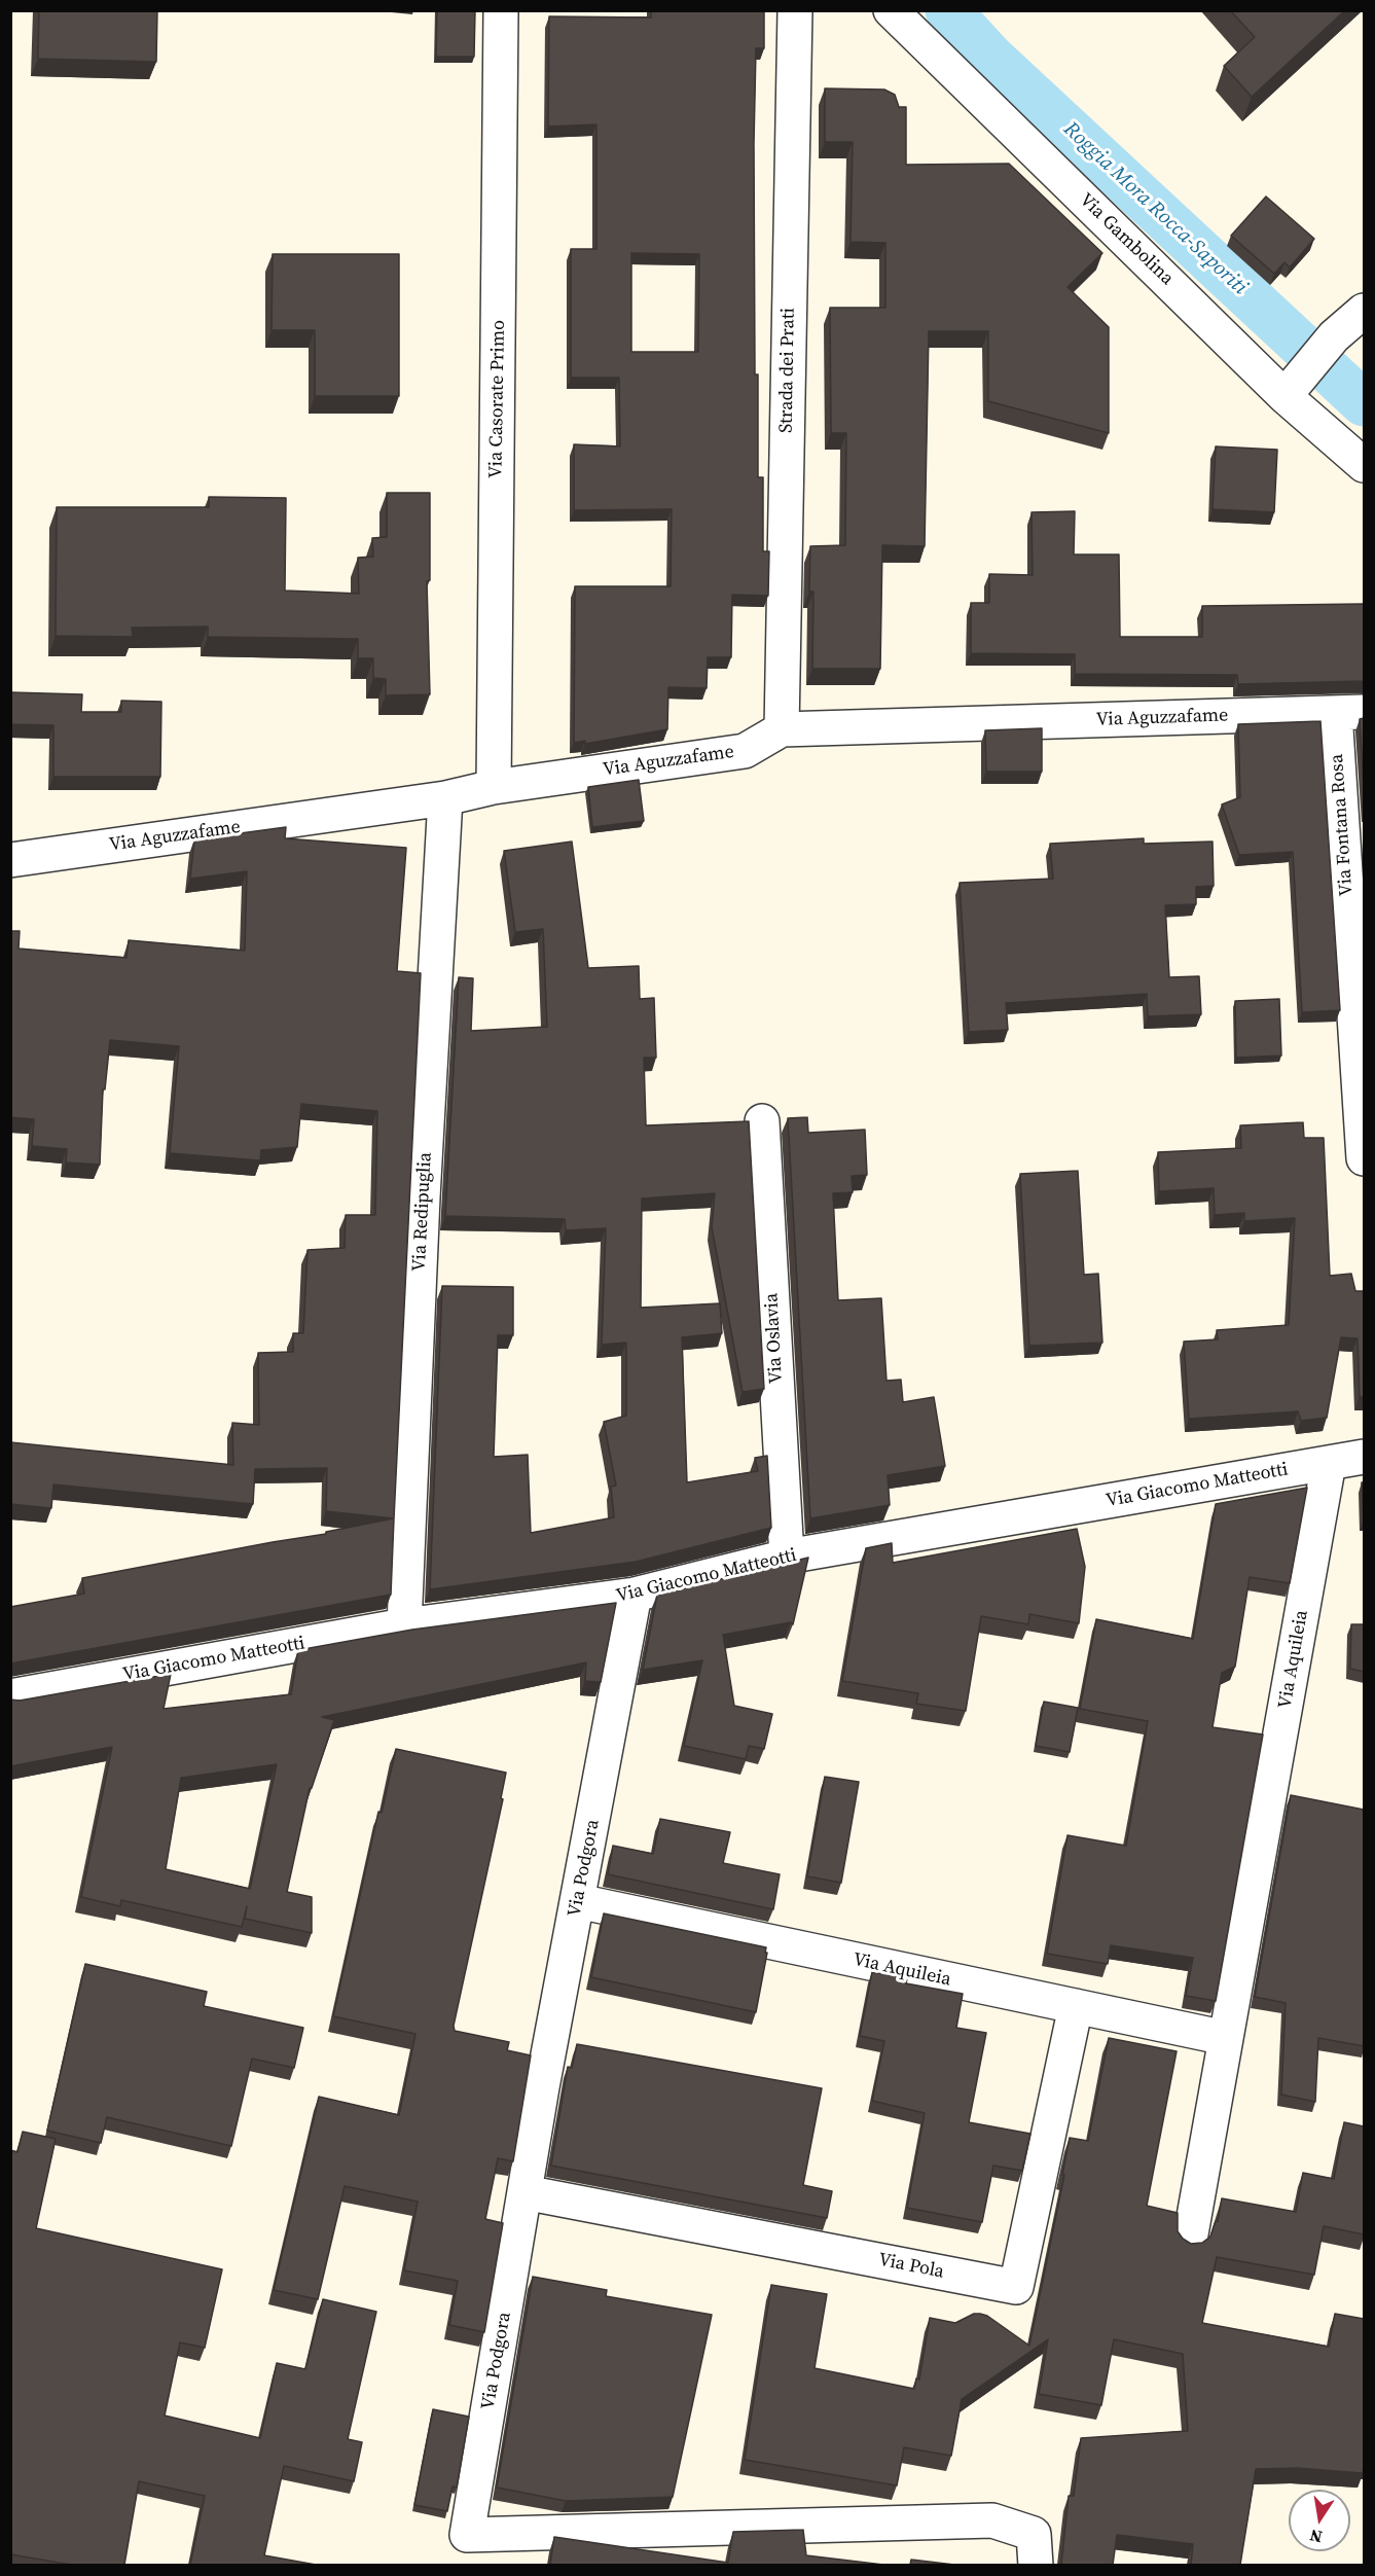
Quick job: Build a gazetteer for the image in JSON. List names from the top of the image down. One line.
{"streets":{"street":["Via Gambolina","Strada dei Prati","Via Casorate Primo","Via Aguzzafame","Via Fontana Rosa","Via Redipuglia","Via Oslavia","Via Giacomo Matteotti","Via Aquileia","Via Podgora","Via Pola"]},"crossings":[["Strada dei Prati","Via Aguzzafame"],["Via Casorate Primo","Via Aguzzafame"],["Via Aguzzafame","Via Fontana Rosa"],["Via Aguzzafame","Via Redipuglia"],["Via Redipuglia","Via Giacomo Matteotti"],["Via Oslavia","Via Giacomo Matteotti"],["Via Giacomo Matteotti","Via Aquileia"],["Via Giacomo Matteotti","Via Podgora"],["Via Aquileia","Via Podgora"],["Via Aquileia","Via Pola"],["Via Podgora","Via Pola"]],"water":["Roggia Mora Rocca-Saporiti"],"north":"bottom"}
